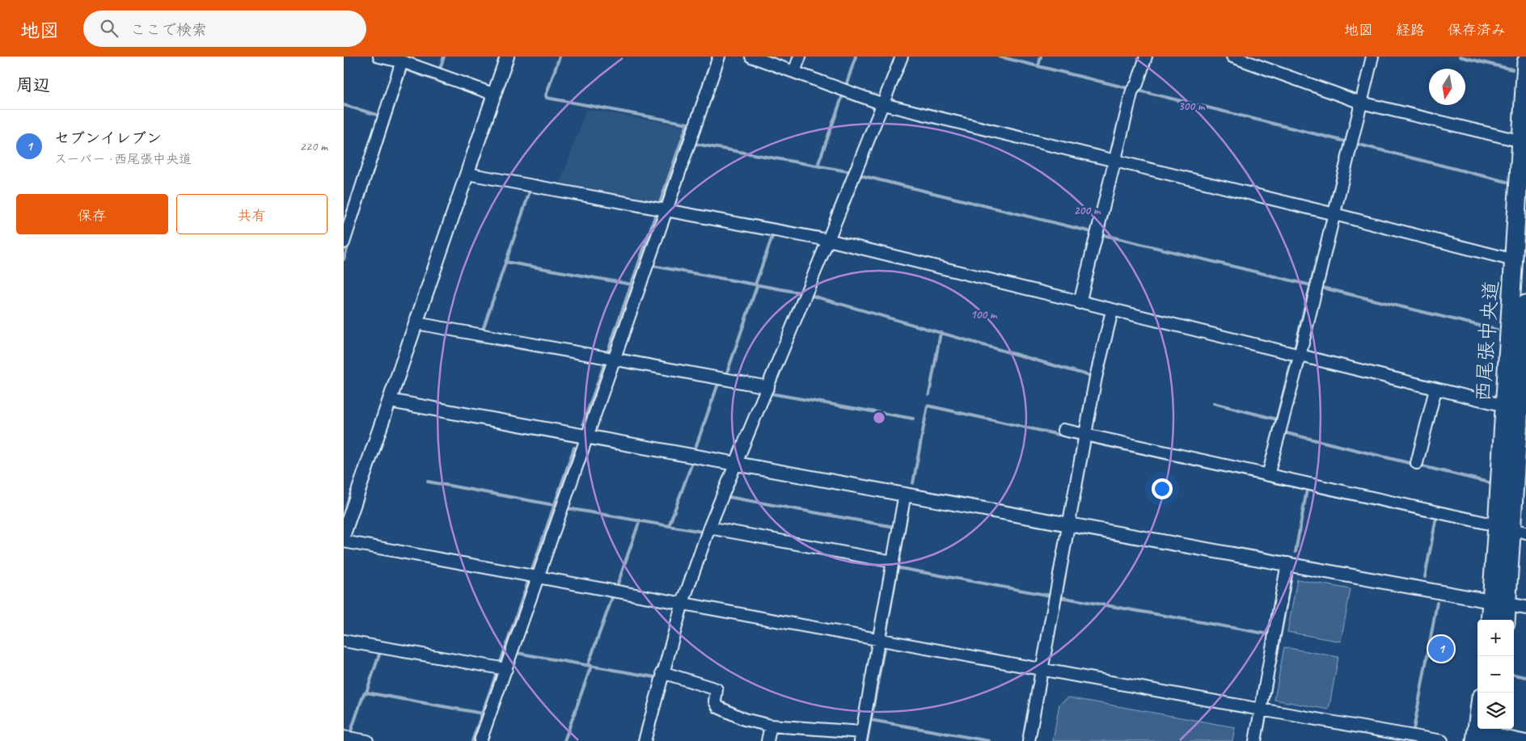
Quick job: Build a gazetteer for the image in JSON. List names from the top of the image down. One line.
{"streets":{"main road":["西尾張中央道"]},"north":"bottom","page":{"header":"地図","search":"ここで検索","nav":["地図","経路","保存済み"],"heading":"周辺","list":[{"mark":"1","name":"セブンイレブン","note":"スーパー · 西尾張中央道","value":"220 m"}],"buttons":["保存","共有"],"map_buttons":["+","−"],"pins":"1"},"rings":["300 m","200 m","100 m"]}
